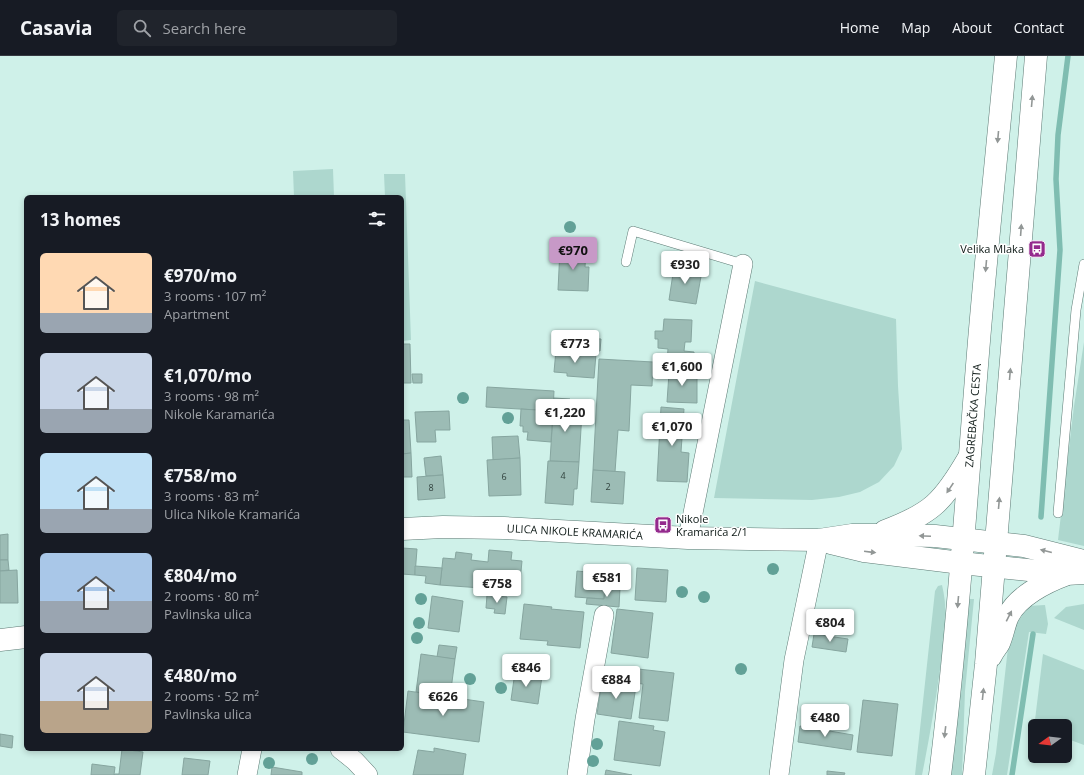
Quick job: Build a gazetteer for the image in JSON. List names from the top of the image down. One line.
{"streets":{"main road":["ZAGREBAČKA CESTA","ULICA NIKOLE KRAMARIĆA"]},"crossings":[["ZAGREBAČKA CESTA","ULICA NIKOLE KRAMARIĆA"]],"places":{"bus stop":["Velika Mlaka","Nikole Kramarića 2/1"]},"house_numbers":["4","6","2","8"],"north":"left","page":{"header":"Casavia","search":"Search here","nav":["Home","Map","About","Contact"],"heading":"13 homes","price":["€970","€930","€773","€1,600","€1,220","€1,070","€581","€758","€804","€846","€884","€626","€480"],"list":[{"name":"€970/mo","note":"3 rooms · 107 m² · Apartment"},{"name":"€1,070/mo","note":"3 rooms · 98 m² · Nikole Karamarića"},{"name":"€758/mo","note":"3 rooms · 83 m² · Ulica Nikole Kramarića"},{"name":"€804/mo","note":"2 rooms · 80 m² · Pavlinska ulica"},{"name":"€480/mo","note":"2 rooms · 52 m² · Pavlinska ulica"}]}}
